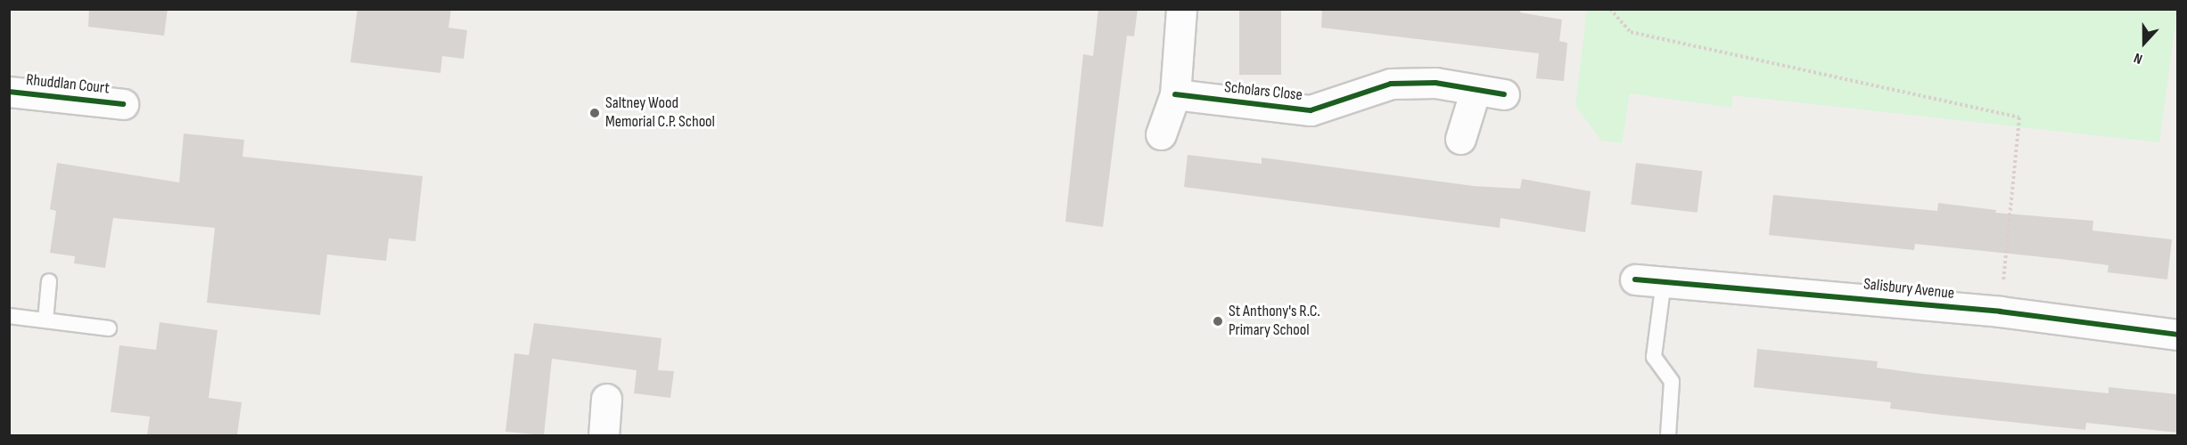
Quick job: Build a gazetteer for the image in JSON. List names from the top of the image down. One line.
{"streets":{"street":["Rhuddlan Court","Scholars Close","Salisbury Avenue"]},"places":["Saltney Wood Memorial C.P. School","St Anthony's R.C. Primary School"],"north":"bottom"}
